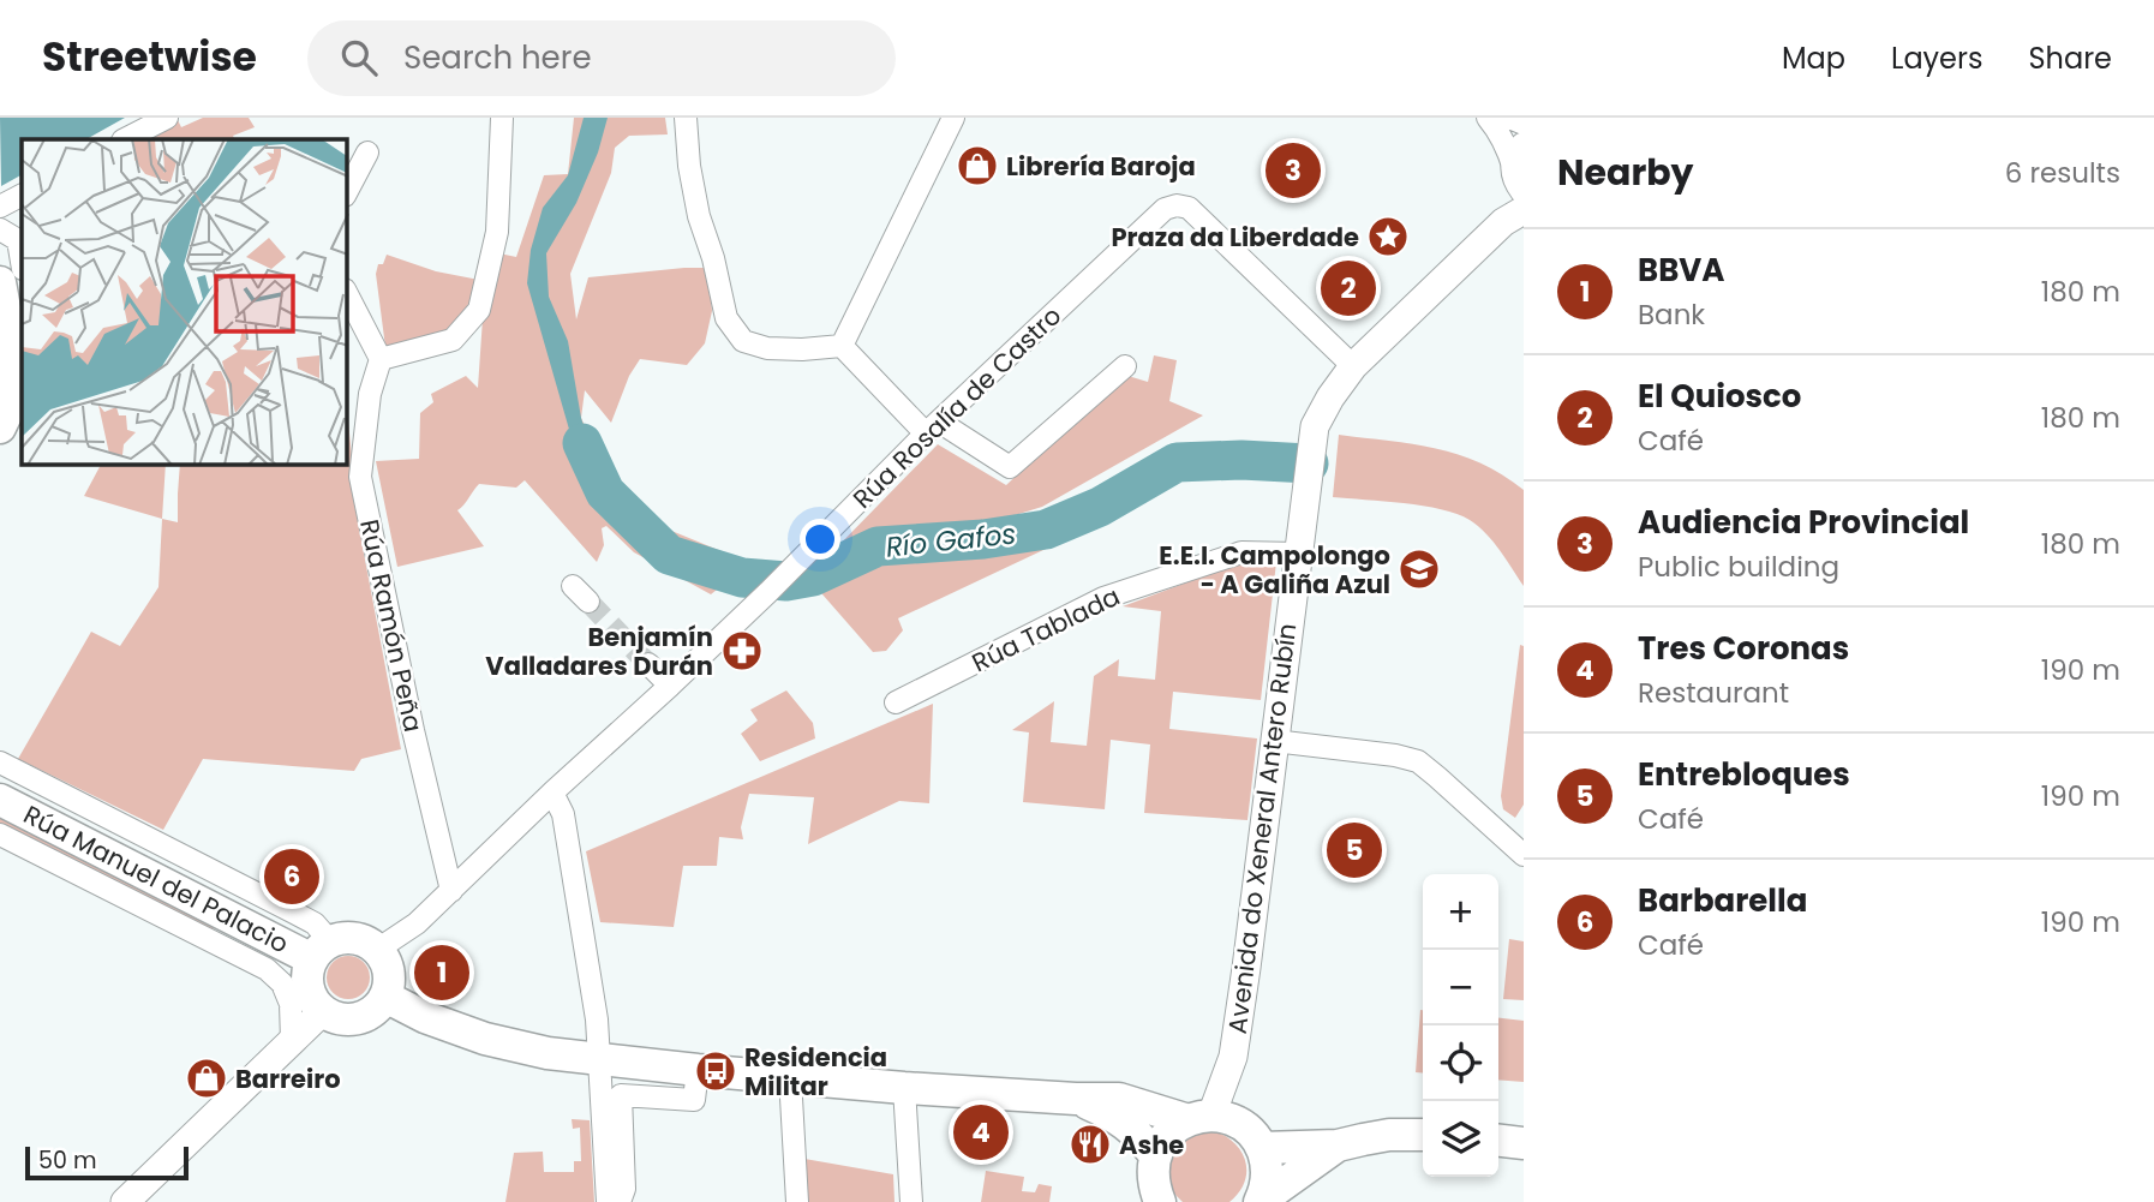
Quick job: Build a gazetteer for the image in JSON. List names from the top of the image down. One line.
{"streets":{"highway":["Rúa Manuel del Palacio"],"main road":["Avenida do Xeneral Antero Rubín"],"street":["Rúa Rosalía de Castro","Rúa Ramón Peña","Rúa Tablada"]},"crossings":[["Rúa Rosalía de Castro","Rúa Ramón Peña"],["Rúa Rosalía de Castro","Avenida do Xeneral Antero Rubín"],["Rúa Rosalía de Castro","Rúa Manuel del Palacio"],["Rúa Tablada","Avenida do Xeneral Antero Rubín"]],"water":["Río Gafos"],"places":{"shop":["Librería Baroja","Barreiro"],"place":["Praza da Liberdade"],"school or university":["E.E.I. Campolongo - A Galiña Azul"],"pharmacy":["Benjamín Valladares Durán"],"bus stop":["Residencia Militar"],"restaurant":["Ashe"]},"scale_bar":"50 m","page":{"header":"Streetwise","search":"Search here","nav":["Map","Layers","Share"],"heading":["Nearby","6 results"],"pins":["3","2","5","6","1","4"],"list":[{"mark":"1","name":"BBVA","note":"Bank","value":"180 m"},{"mark":"2","name":"El Quiosco","note":"Café","value":"180 m"},{"mark":"3","name":"Audiencia Provincial","note":"Public building","value":"180 m"},{"mark":"4","name":"Tres Coronas","note":"Restaurant","value":"190 m"},{"mark":"5","name":"Entrebloques","note":"Café","value":"190 m"},{"mark":"6","name":"Barbarella","note":"Café","value":"190 m"}],"map_buttons":["+","−"],"scale":"50 m"}}
